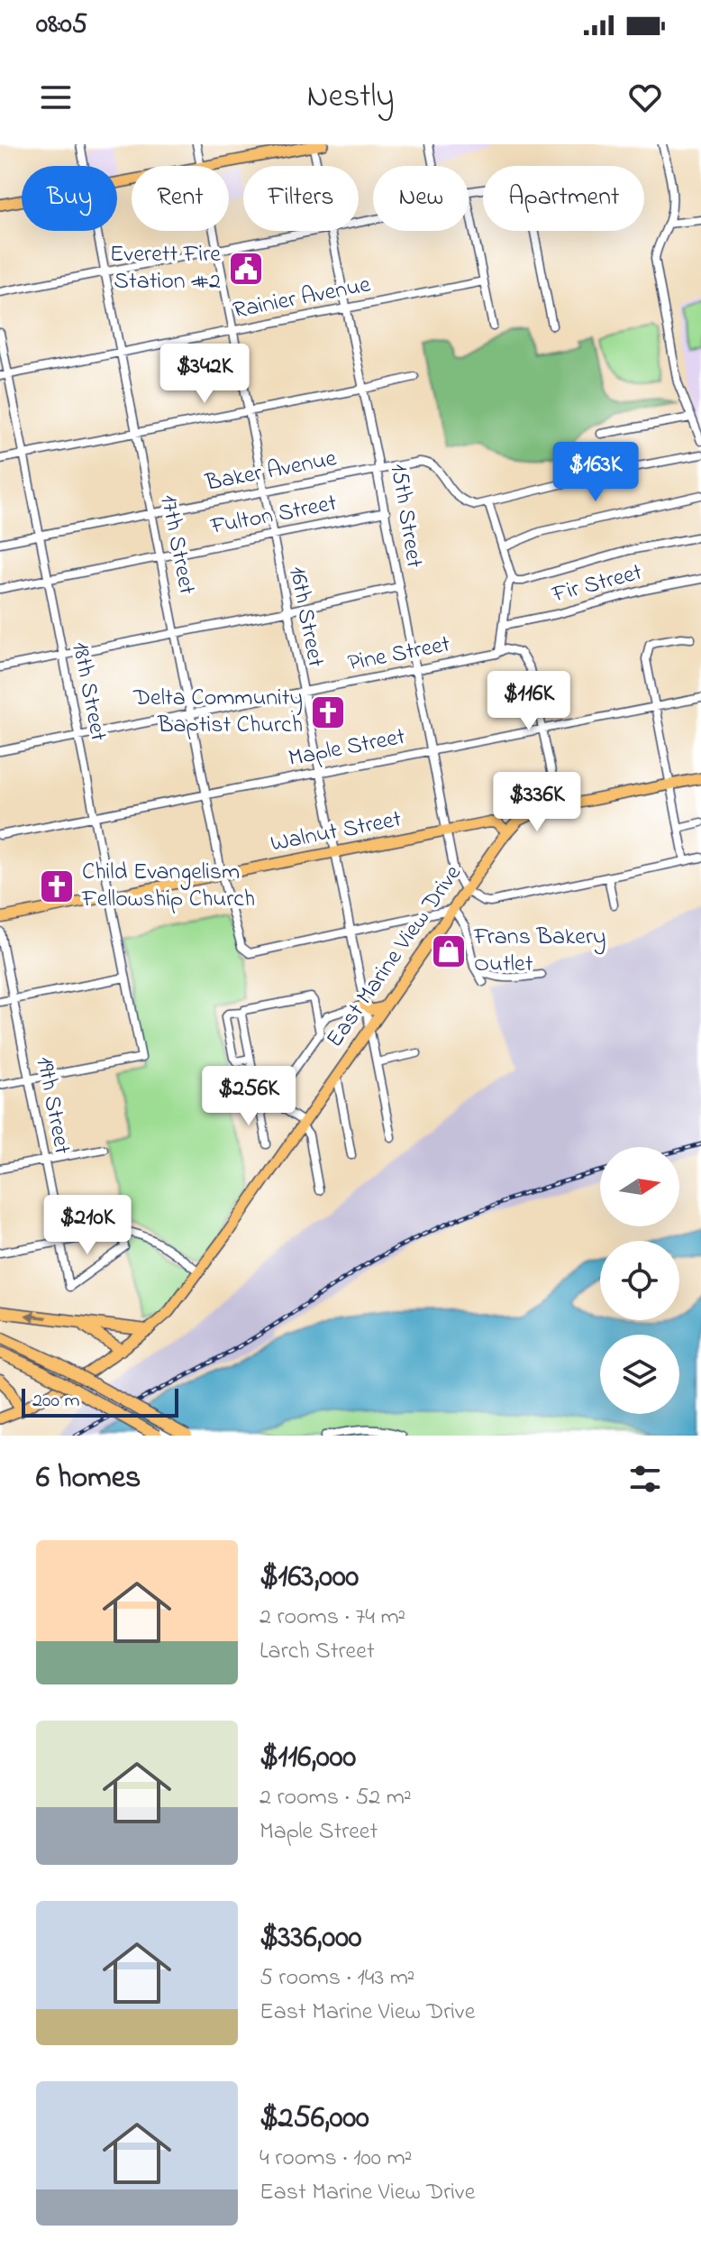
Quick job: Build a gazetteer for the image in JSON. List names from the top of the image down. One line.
{"streets":{"main road":["Walnut Street","East Marine View Drive"],"street":["Rainier Avenue","Baker Avenue","Fulton Street","15th Street","17th Street","Fir Street","16th Street","Pine Street","18th Street","Maple Street","19th Street"]},"crossings":[["Rainier Avenue","15th Street"],["Rainier Avenue","17th Street"],["Rainier Avenue","16th Street"],["Rainier Avenue","18th Street"],["Baker Avenue","15th Street"],["Baker Avenue","17th Street"],["Baker Avenue","16th Street"],["Baker Avenue","18th Street"],["Fulton Street","15th Street"],["Fulton Street","17th Street"],["Fulton Street","16th Street"],["Fulton Street","18th Street"],["15th Street","Pine Street"],["15th Street","Maple Street"],["15th Street","Walnut Street"],["15th Street","East Marine View Drive"],["17th Street","16th Street"],["17th Street","Pine Street"],["17th Street","Maple Street"],["17th Street","Walnut Street"],["16th Street","Pine Street"],["16th Street","Maple Street"],["16th Street","Walnut Street"],["16th Street","East Marine View Drive"],["Pine Street","18th Street"],["18th Street","Maple Street"],["18th Street","Walnut Street"],["18th Street","19th Street"],["Walnut Street","East Marine View Drive"]],"places":{"public building":["Everett Fire Station #2"],"church":["Delta Community Baptist Church","Child Evangelism Fellowship Church"],"shop":["Frans Bakery Outlet"]},"scale_bar":"200 m","north":"right","page":{"status":"08:05","header":"Nestly","chip":["Buy","Rent","Filters","New","Apartment"],"price":["$342K","$163K","$116K","$336K","$256K","$210K"],"scale":"200 m","heading":"6 homes","list":[{"name":"$163,000","note":"2 rooms · 74 m² · Larch Street"},{"name":"$116,000","note":"2 rooms · 52 m² · Maple Street"},{"name":"$336,000","note":"5 rooms · 143 m² · East Marine View Drive"},{"name":"$256,000","note":"4 rooms · 100 m² · East Marine View Drive"}]}}
